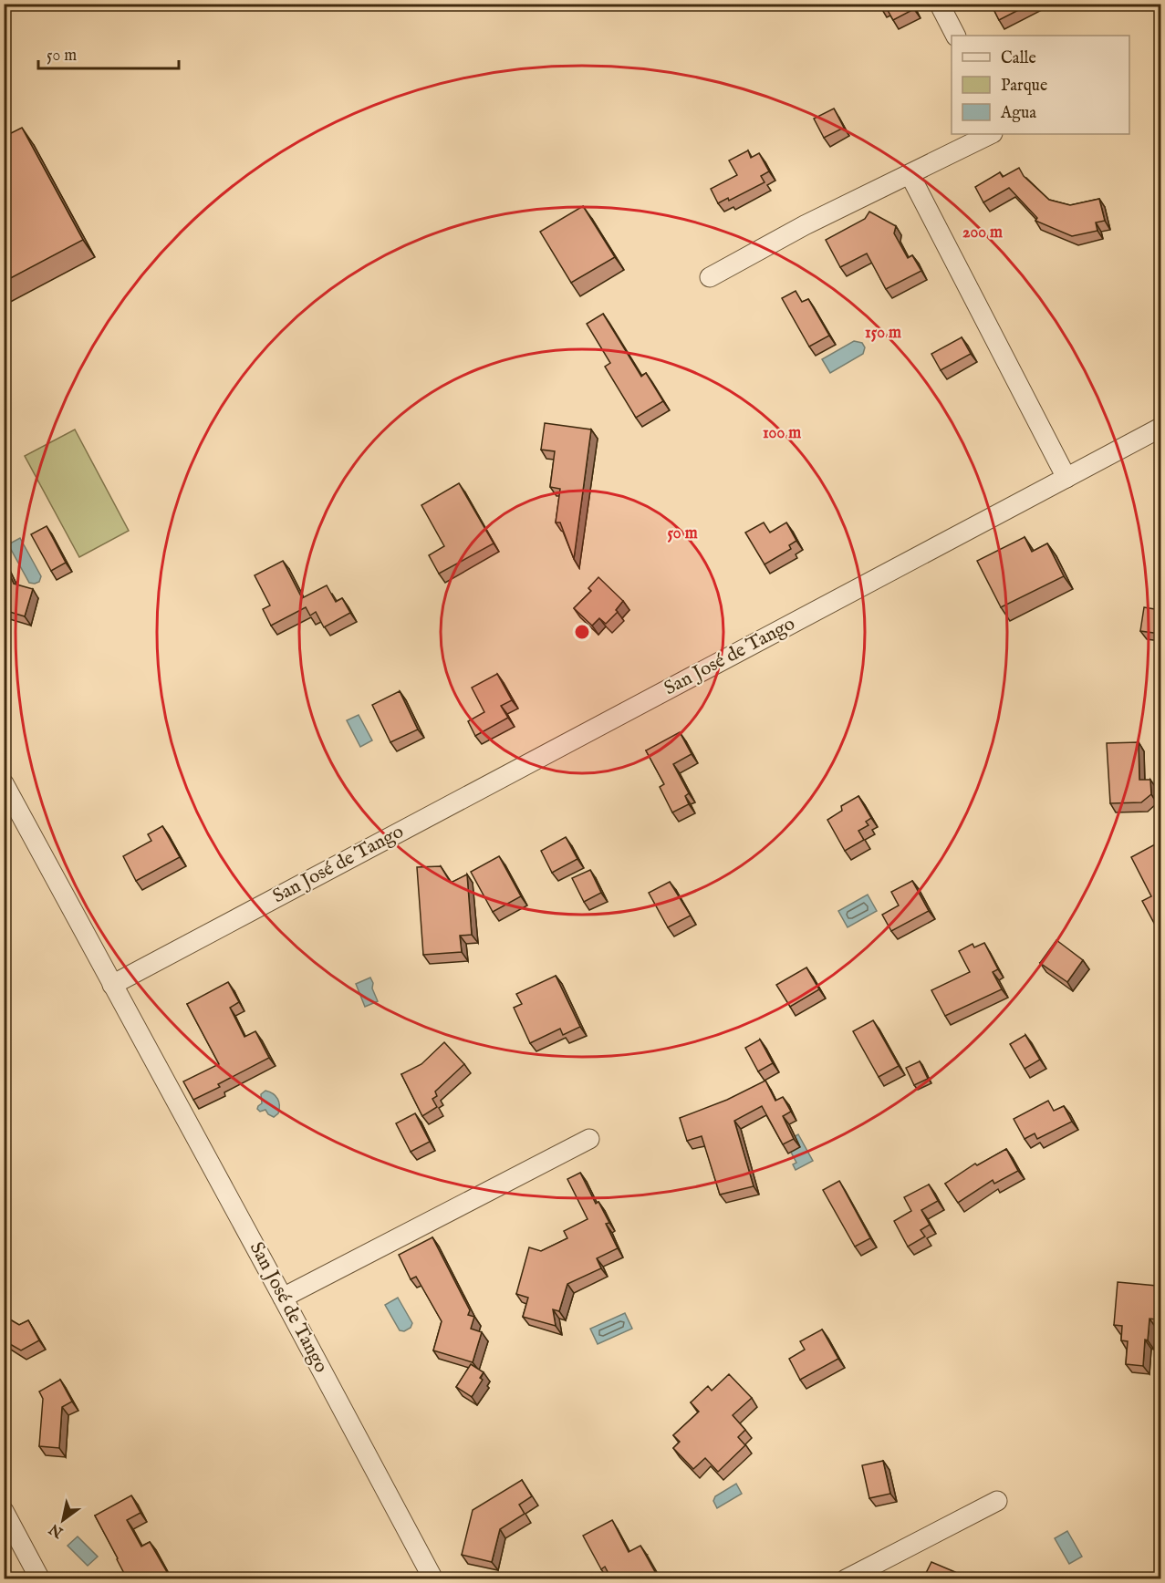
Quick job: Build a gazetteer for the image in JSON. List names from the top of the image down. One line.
{"streets":{"street":["San José de Tango"]},"legend":["Calle","Parque","Agua"],"scale_bar":"50 m","north":"bottom left","rings":["200 m","150 m","100 m","50 m"]}
